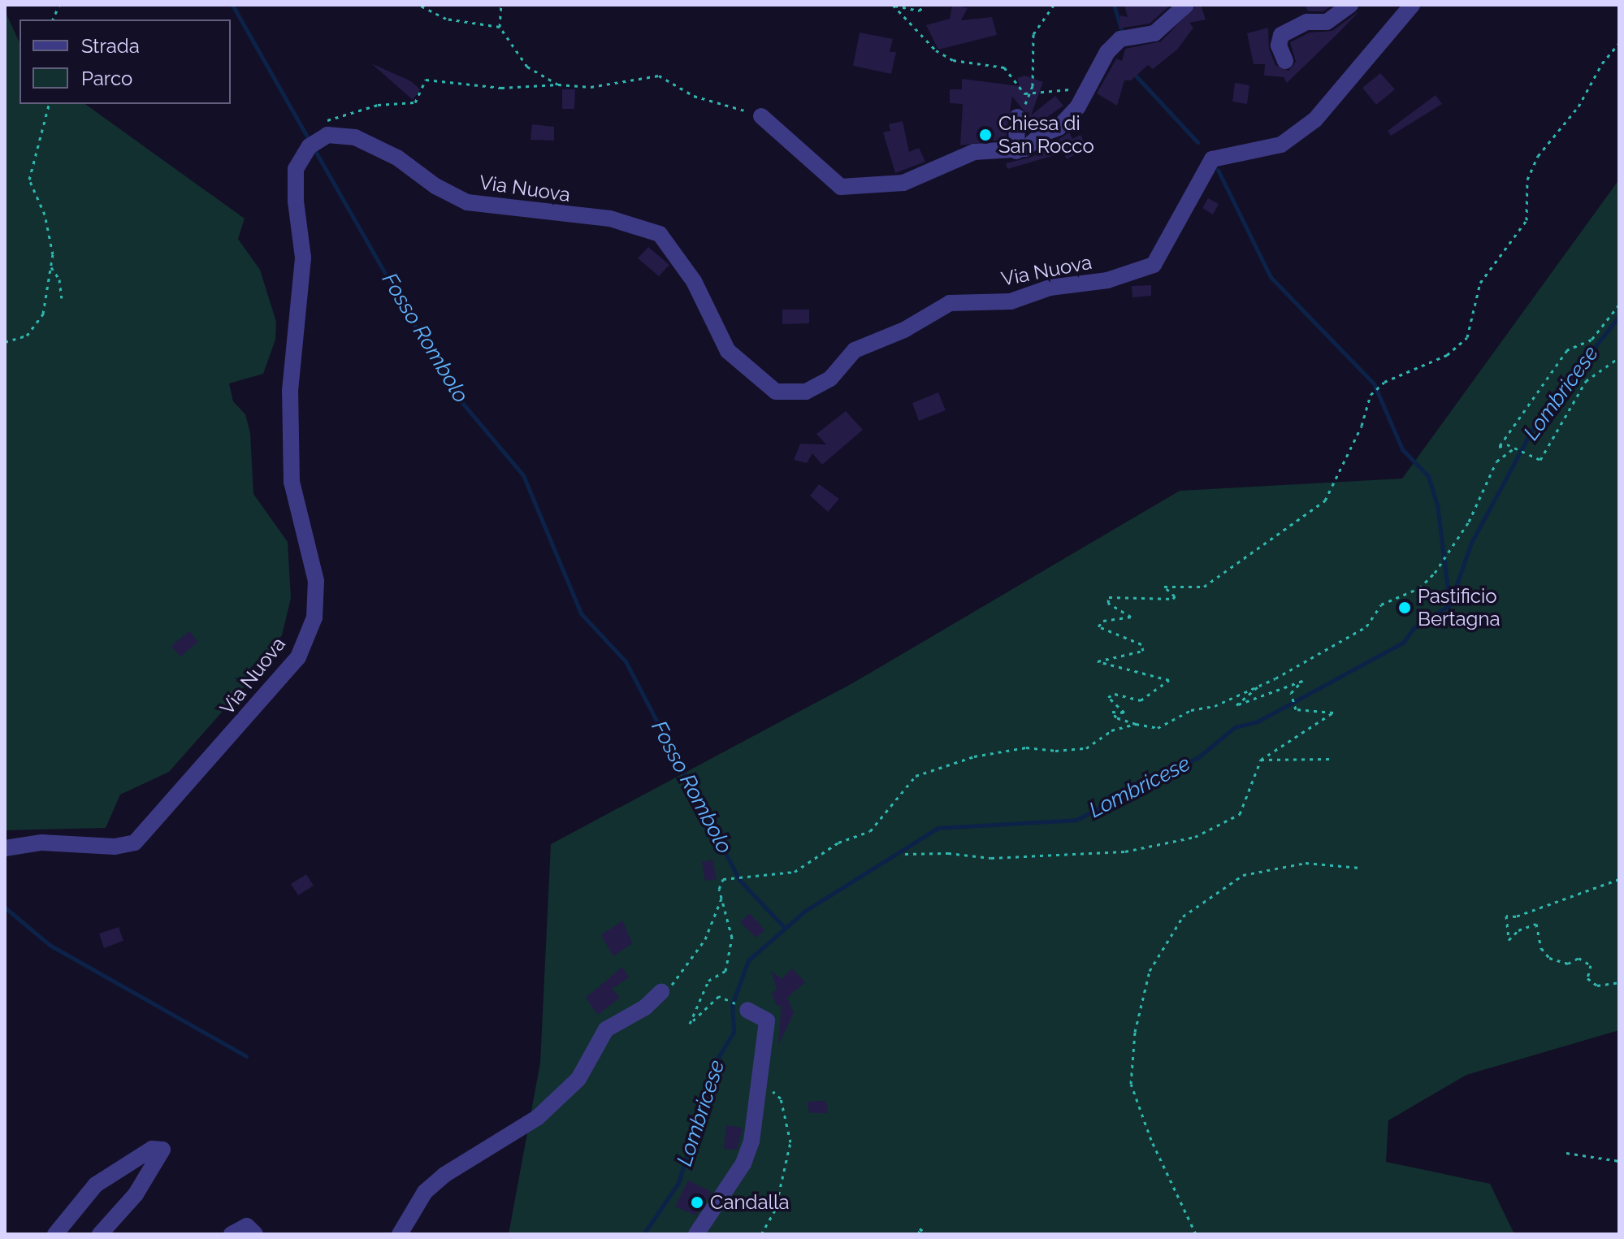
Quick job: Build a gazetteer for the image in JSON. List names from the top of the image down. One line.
{"streets":{"street":["Via Nuova"]},"water":["Fosso Rombolo","Lombricese"],"places":["Chiesa di San Rocco","Pastificio Bertagna","Candalla"],"legend":["Strada","Parco"]}
